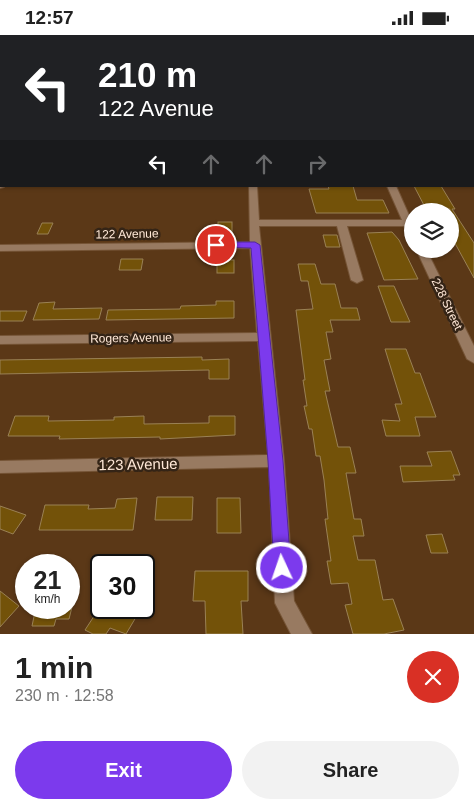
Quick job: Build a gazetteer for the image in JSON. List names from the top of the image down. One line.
{"streets":{"street":["122 Avenue","228 Street","Rogers Avenue","123 Avenue"]},"page":{"status":"12:57","turn":["210 m","122 Avenue"],"speed":"21 km/h","limit":"30","heading":["1 min","230 m · 12:58"],"buttons":["Exit","Share"]}}
